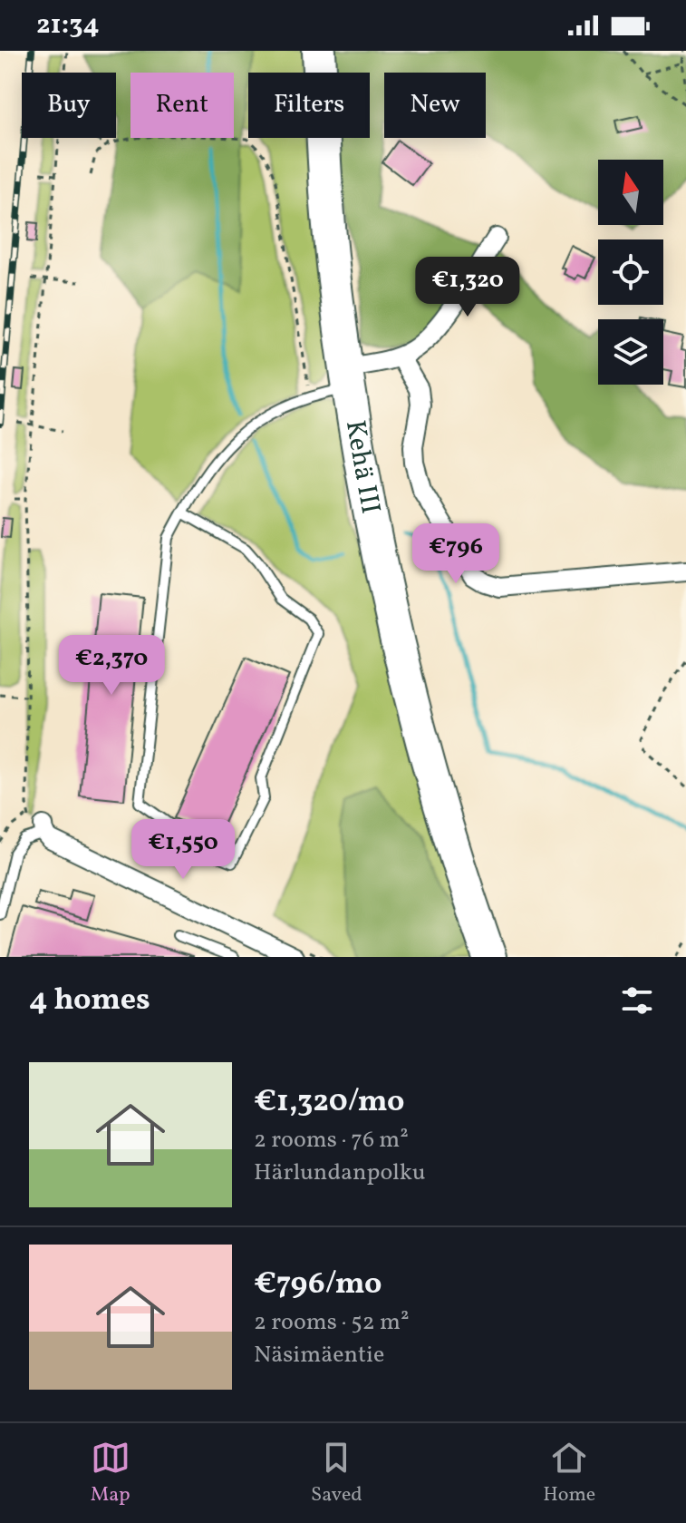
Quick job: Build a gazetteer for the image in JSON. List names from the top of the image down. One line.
{"streets":{"highway":["Kehä III"]},"north":"top","page":{"status":"21:34","chip":["Buy","Rent","Filters","New"],"price":["€1,320","€796","€2,370","€1,550"],"heading":"4 homes","list":[{"name":"€1,320/mo","note":"2 rooms · 76 m² · Härlundanpolku"},{"name":"€796/mo","note":"2 rooms · 52 m² · Näsimäentie"}],"tabs":["Map","Saved","Home"]}}
